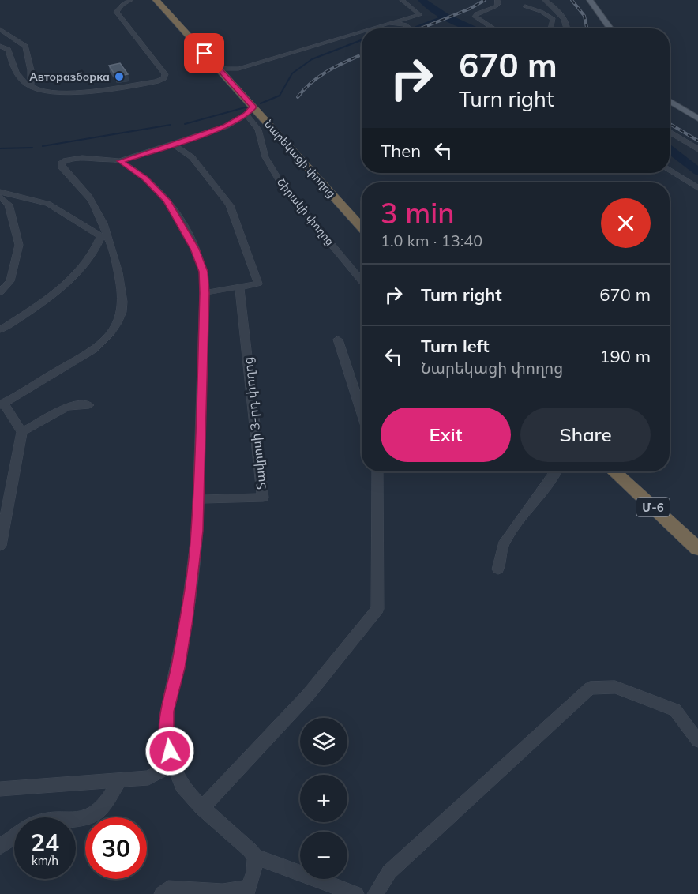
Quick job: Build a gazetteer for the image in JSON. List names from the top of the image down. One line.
{"streets":{"highway":["Նարեկացի փողոց","Մ-6"],"street":["Շիրակի փողոց","Տավրոսի 3-րդ փողոց"]},"places":["Авторазборка"],"page":{"turn":["670 m","Turn right"],"then":"Then","heading":["3 min","1.0 km · 13:40"],"list":[{"name":"Turn right","value":"670 m"},{"name":"Turn left","note":"Նարեկացի փողոց","value":"190 m"}],"buttons":["Exit","Share"],"map_buttons":["+","−"],"speed":"24 km/h","limit":"30"}}
